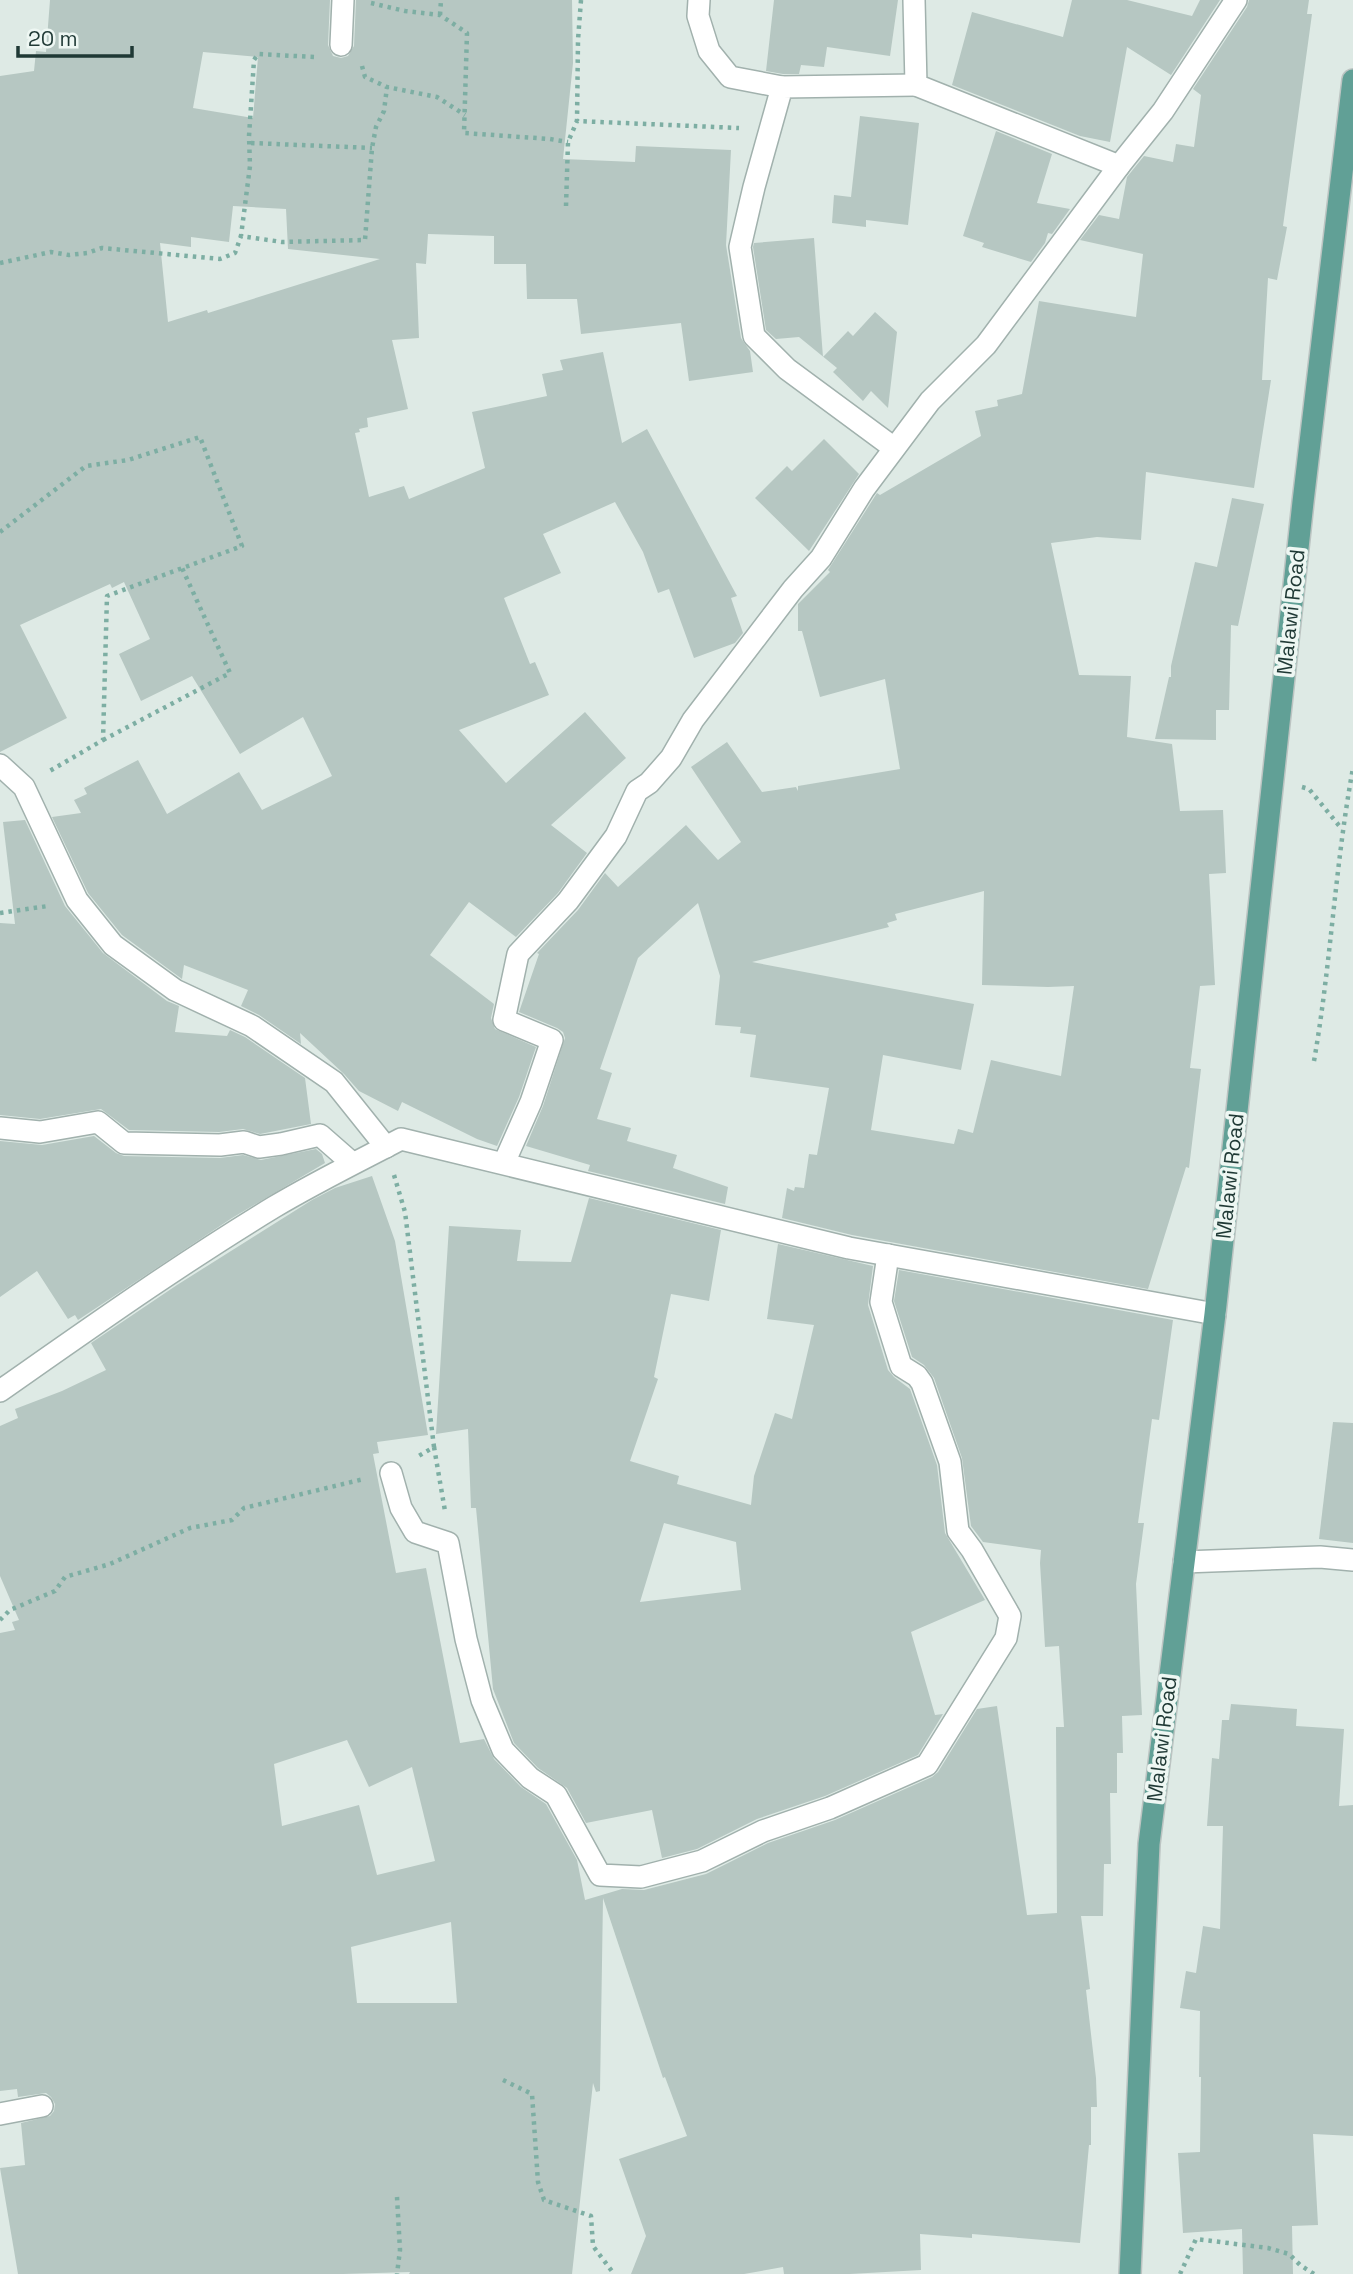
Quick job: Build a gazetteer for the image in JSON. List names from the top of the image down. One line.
{"streets":{"main road":["Malawi Road"]},"scale_bar":"20 m"}
